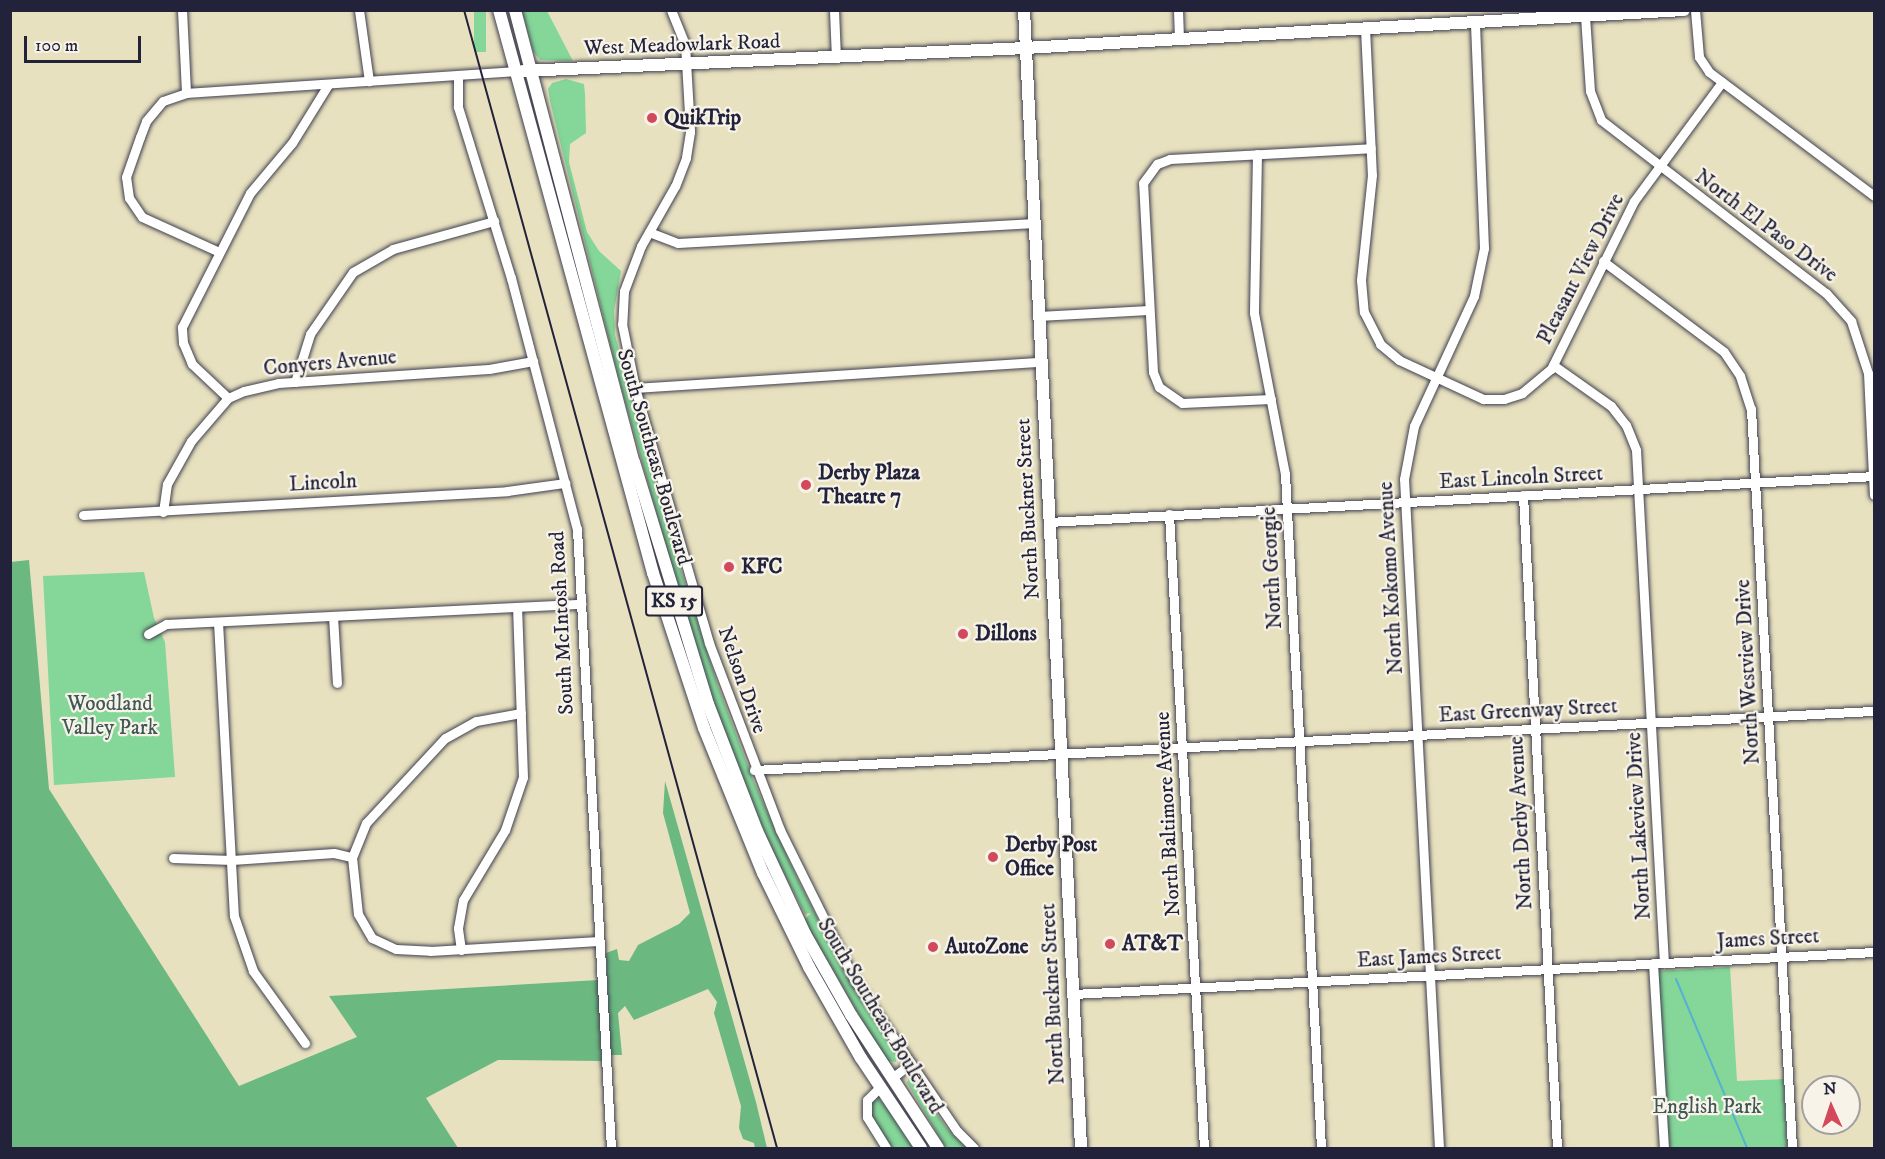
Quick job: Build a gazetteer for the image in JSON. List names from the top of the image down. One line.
{"streets":{"main road":["West Meadowlark Road","South Southeast Boulevard","North Buckner Street","KS 15"],"street":["North El Paso Drive","Pleasant View Drive","Conyers Avenue","East Lincoln Street","Lincoln","North Georgie","North Kokomo Avenue","South McIntosh Road","North Westview Drive","Nelson Drive","East Greenway Street","North Baltimore Avenue","North Derby Avenue","North Lakeview Drive","James Street","East James Street"]},"crossings":[["West Meadowlark Road","North El Paso Drive"],["West Meadowlark Road","Pleasant View Drive"],["West Meadowlark Road","South Southeast Boulevard"],["West Meadowlark Road","North Buckner Street"],["West Meadowlark Road","North Kokomo Avenue"],["West Meadowlark Road","South McIntosh Road"],["West Meadowlark Road","Nelson Drive"],["North El Paso Drive","Pleasant View Drive"],["North El Paso Drive","East Lincoln Street"],["Pleasant View Drive","North Kokomo Avenue"],["Pleasant View Drive","North Westview Drive"],["Pleasant View Drive","North Lakeview Drive"],["Conyers Avenue","South McIntosh Road"],["East Lincoln Street","North Buckner Street"],["East Lincoln Street","North Georgie"],["East Lincoln Street","North Kokomo Avenue"],["East Lincoln Street","North Westview Drive"],["East Lincoln Street","North Baltimore Avenue"],["East Lincoln Street","North Derby Avenue"],["East Lincoln Street","North Lakeview Drive"],["Lincoln","South McIntosh Road"],["North Buckner Street","East Greenway Street"],["North Buckner Street","East James Street"],["North Georgie","East Greenway Street"],["North Georgie","East James Street"],["North Kokomo Avenue","East Greenway Street"],["North Kokomo Avenue","East James Street"],["North Westview Drive","East Greenway Street"],["North Westview Drive","James Street"],["Nelson Drive","East Greenway Street"],["East Greenway Street","North Baltimore Avenue"],["East Greenway Street","North Derby Avenue"],["East Greenway Street","North Lakeview Drive"],["North Baltimore Avenue","East James Street"],["North Derby Avenue","East James Street"],["North Lakeview Drive","James Street"],["North Lakeview Drive","East James Street"],["James Street","East James Street"]],"parks":["Woodland Valley Park","English Park"],"places":["QuikTrip","Derby Plaza Theatre 7","KFC","Dillons","Derby Post Office","AT&T","AutoZone"],"scale_bar":"100 m","north":"top"}
